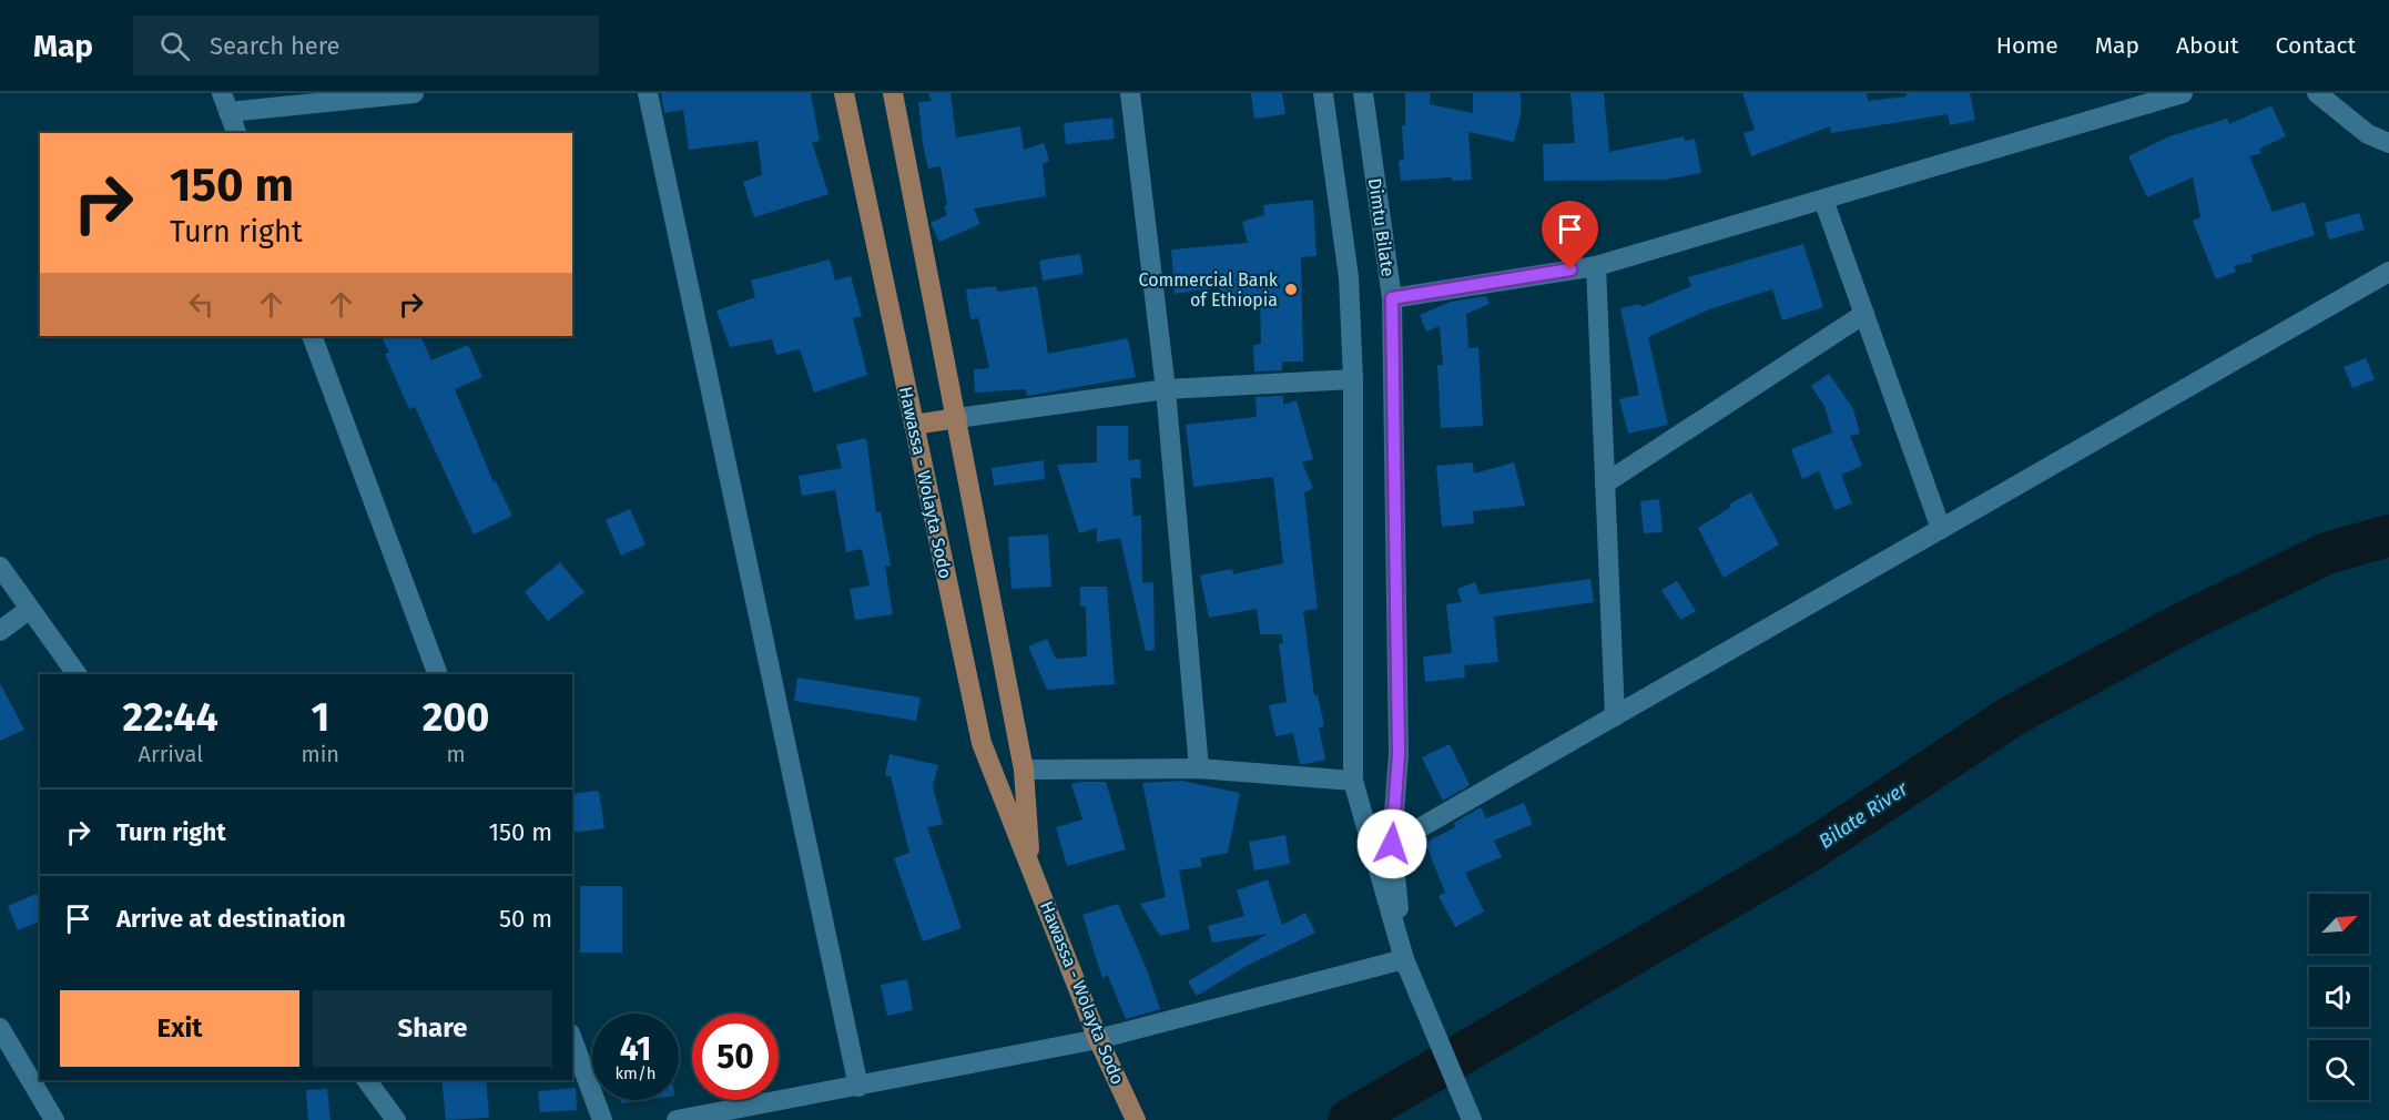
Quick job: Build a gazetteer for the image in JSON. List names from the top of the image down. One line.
{"streets":{"main road":["Hawassa - Wolayta Sodo"],"street":["Dimtu Bilate"]},"water":["Bilate River"],"places":["Commercial Bank of Ethiopia"],"north":"top right","page":{"header":"Map","search":"Search here","nav":["Home","Map","About","Contact"],"turn":["150 m","Turn right"],"eta":["22:44","Arrival","1","min","200","m"],"list":[{"name":"Turn right","value":"150 m"},{"name":"Arrive at destination","value":"50 m"}],"buttons":["Exit","Share"],"speed":"41 km/h","limit":"50"}}
